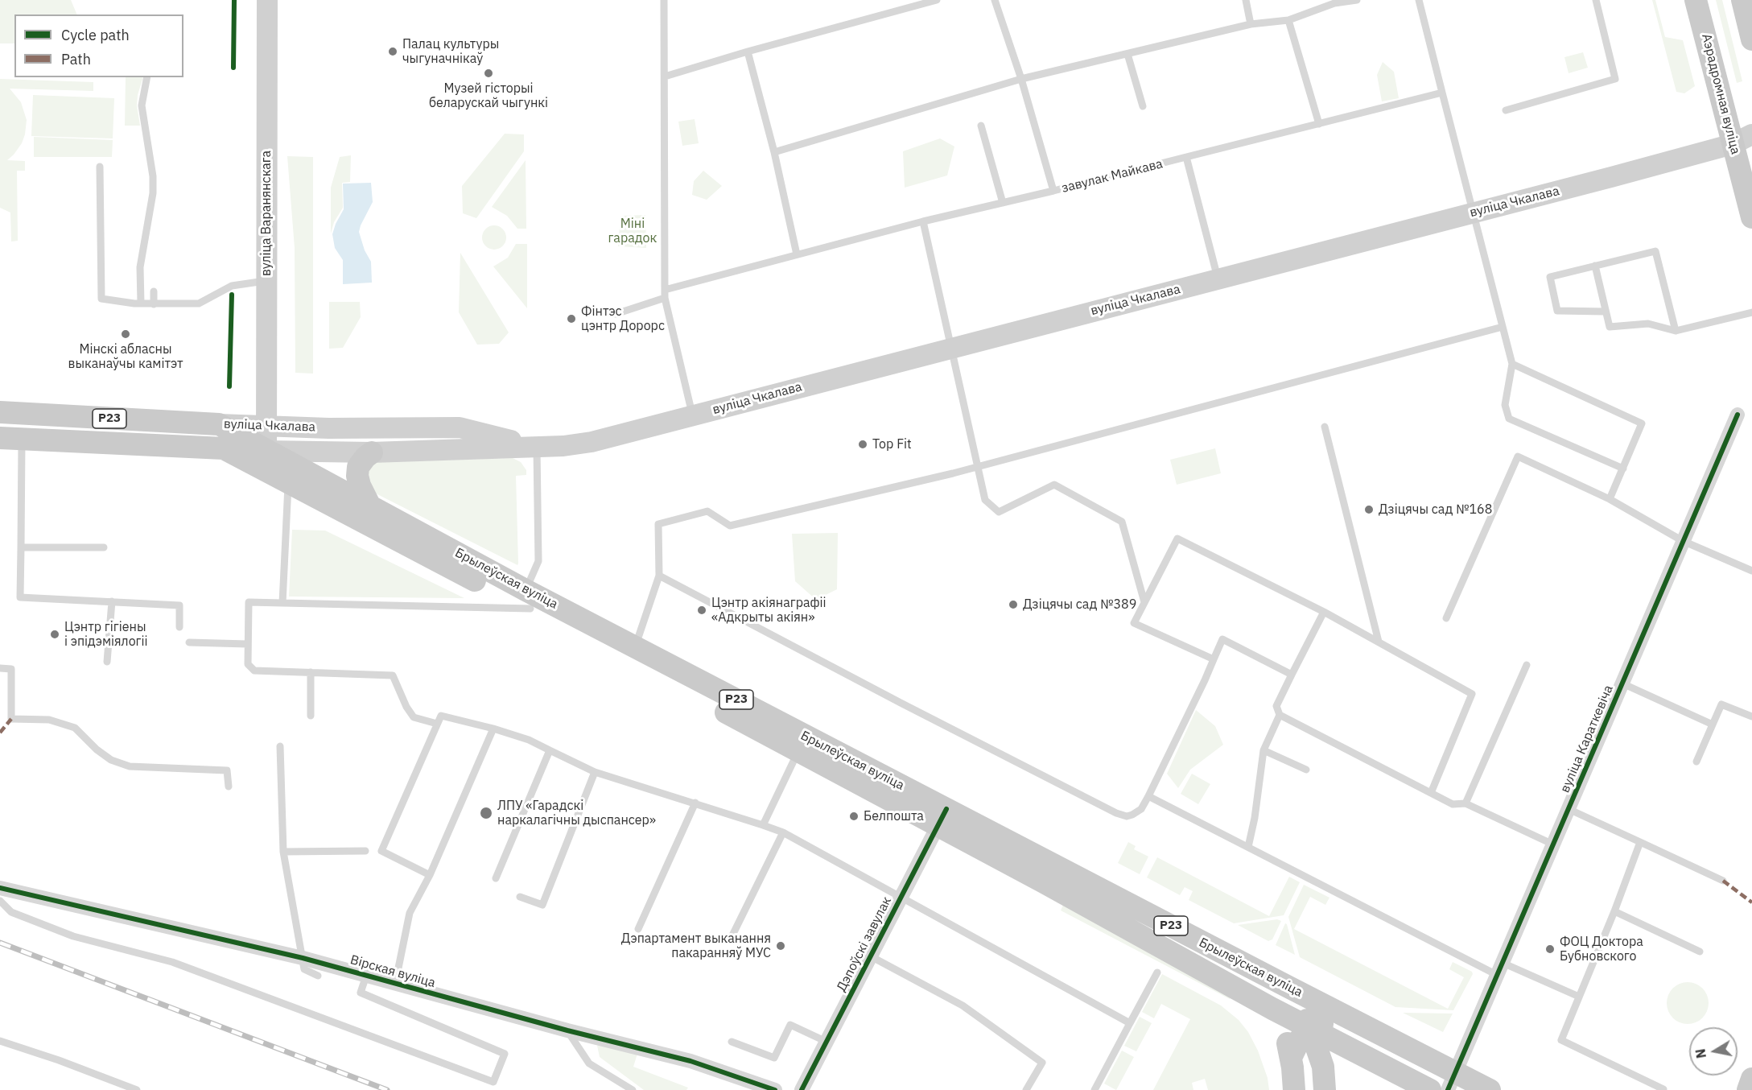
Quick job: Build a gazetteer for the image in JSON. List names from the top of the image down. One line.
{"streets":{"main road":["Аэрадромная вуліца","вуліца Чкалава","вуліца Варанянскага","Р23","Брылеўская вуліца"],"street":["вуліца Караткевіча","Дэпоўскі завулак","Вірская вуліца"],"lane":["завулак Майкава"]},"crossings":[["Аэрадромная вуліца","вуліца Чкалава"],["вуліца Чкалава","вуліца Варанянскага"],["вуліца Чкалава","Брылеўская вуліца"],["вуліца Варанянскага","Брылеўская вуліца"],["Брылеўская вуліца","вуліца Караткевіча"],["Брылеўская вуліца","Дэпоўскі завулак"]],"parks":["Міні гарадок"],"places":["Палац культуры чыгуначнікаў","Музей гісторыі беларускай чыгункі","Фінтэс цэнтр Дорорс","Мінскі абласны выканаўчы камітэт","Top Fit","Дзіцячы сад №168","Дзіцячы сад №389","Цэнтр акіянаграфіі «Адкрыты акіян»","Цэнтр гігіены і эпідэміялогіі","ЛПУ «Гарадскі наркалагічны дыспансер»","Белпошта","Дэпартамент выканання пакаранняў МУС","ФОЦ Доктора Бубновского"],"legend":["Cycle path","Path"],"north":"left"}
